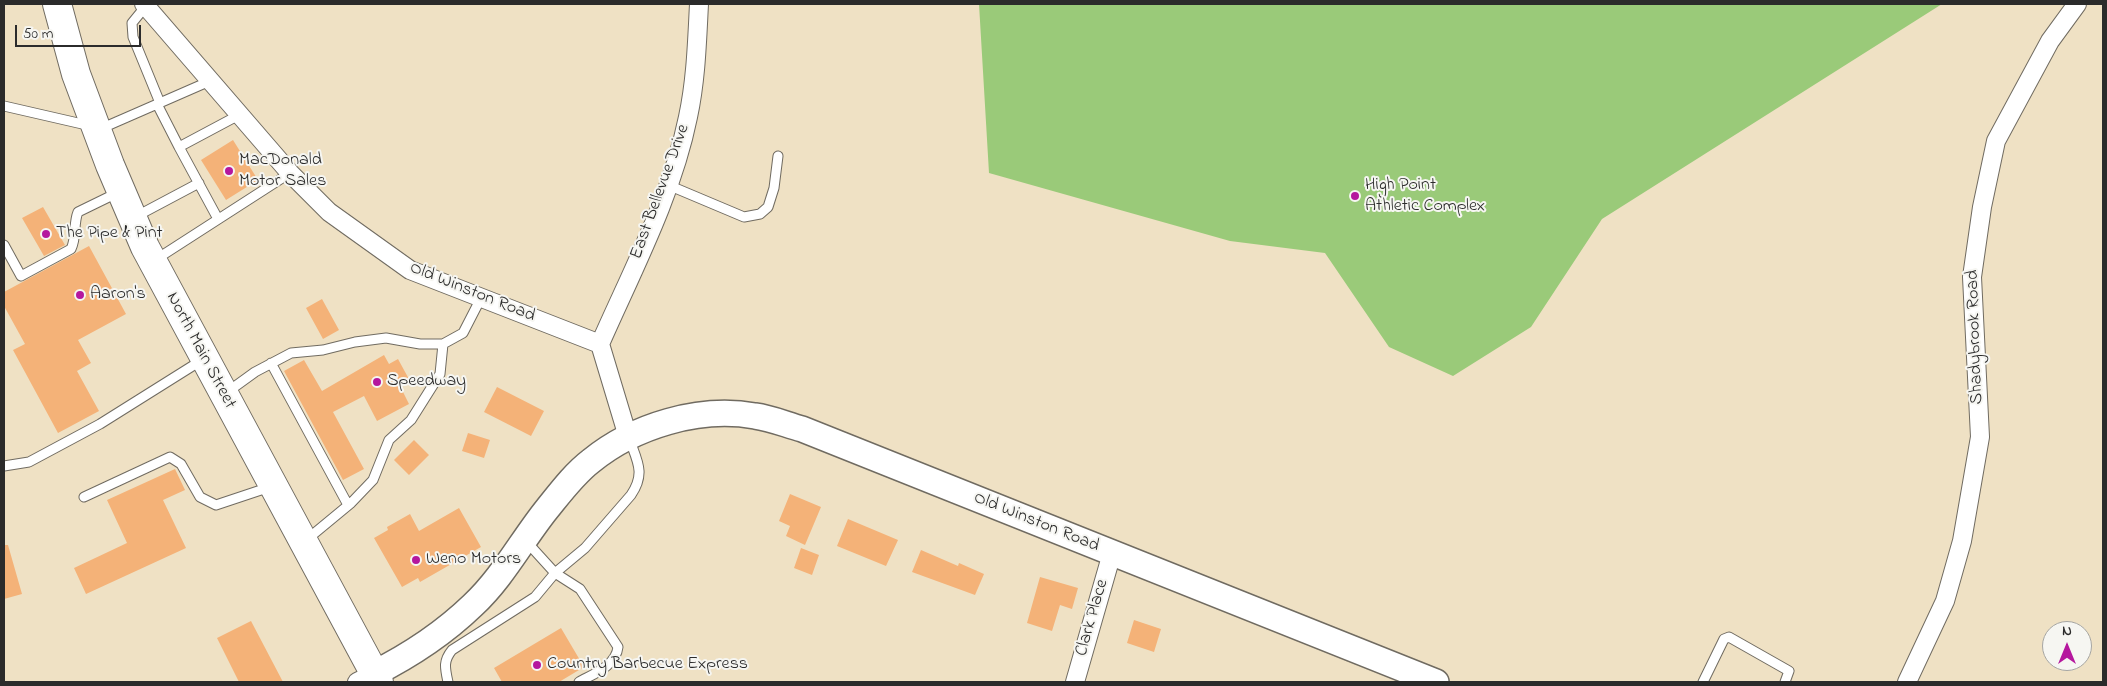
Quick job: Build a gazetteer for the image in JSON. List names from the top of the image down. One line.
{"streets":{"main road":["North Main Street"],"street":["East Bellevue Drive","Old Winston Road","Shadybrook Road","Clark Place"]},"crossings":[["East Bellevue Drive","Old Winston Road"],["Old Winston Road","North Main Street"],["Old Winston Road","Clark Place"]],"places":["MacDonald Motor Sales","High Point Athletic Complex","The Pipe & Pint","Aaron's","Speedway","Weno Motors","Country Barbecue Express"],"scale_bar":"50 m","north":"top"}
